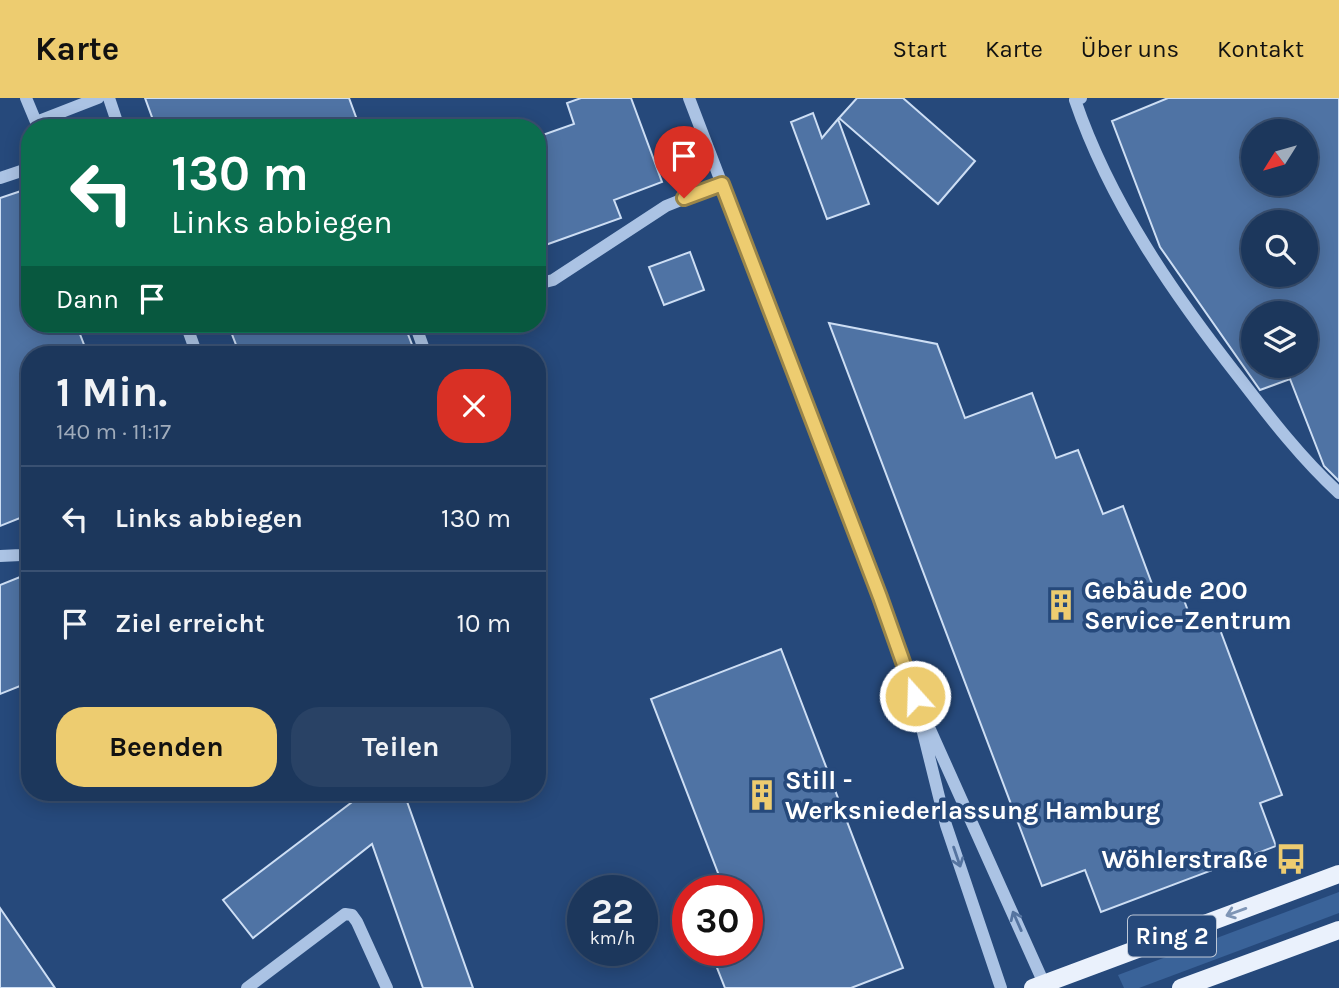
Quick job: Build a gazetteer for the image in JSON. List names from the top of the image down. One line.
{"streets":{"main road":["Ring 2"]},"places":{"building":["Gebäude 200 Service-Zentrum","Still - Werksniederlassung Hamburg"],"bus stop":["Wöhlerstraße"]},"north":"bottom left","page":{"header":"Karte","nav":["Start","Karte","Über uns","Kontakt"],"turn":["130 m","Links abbiegen"],"then":"Dann","heading":["1 Min.","140 m · 11:17"],"list":[{"name":"Links abbiegen","value":"130 m"},{"name":"Ziel erreicht","value":"10 m"}],"buttons":["Beenden","Teilen"],"speed":"22 km/h","limit":"30"}}
